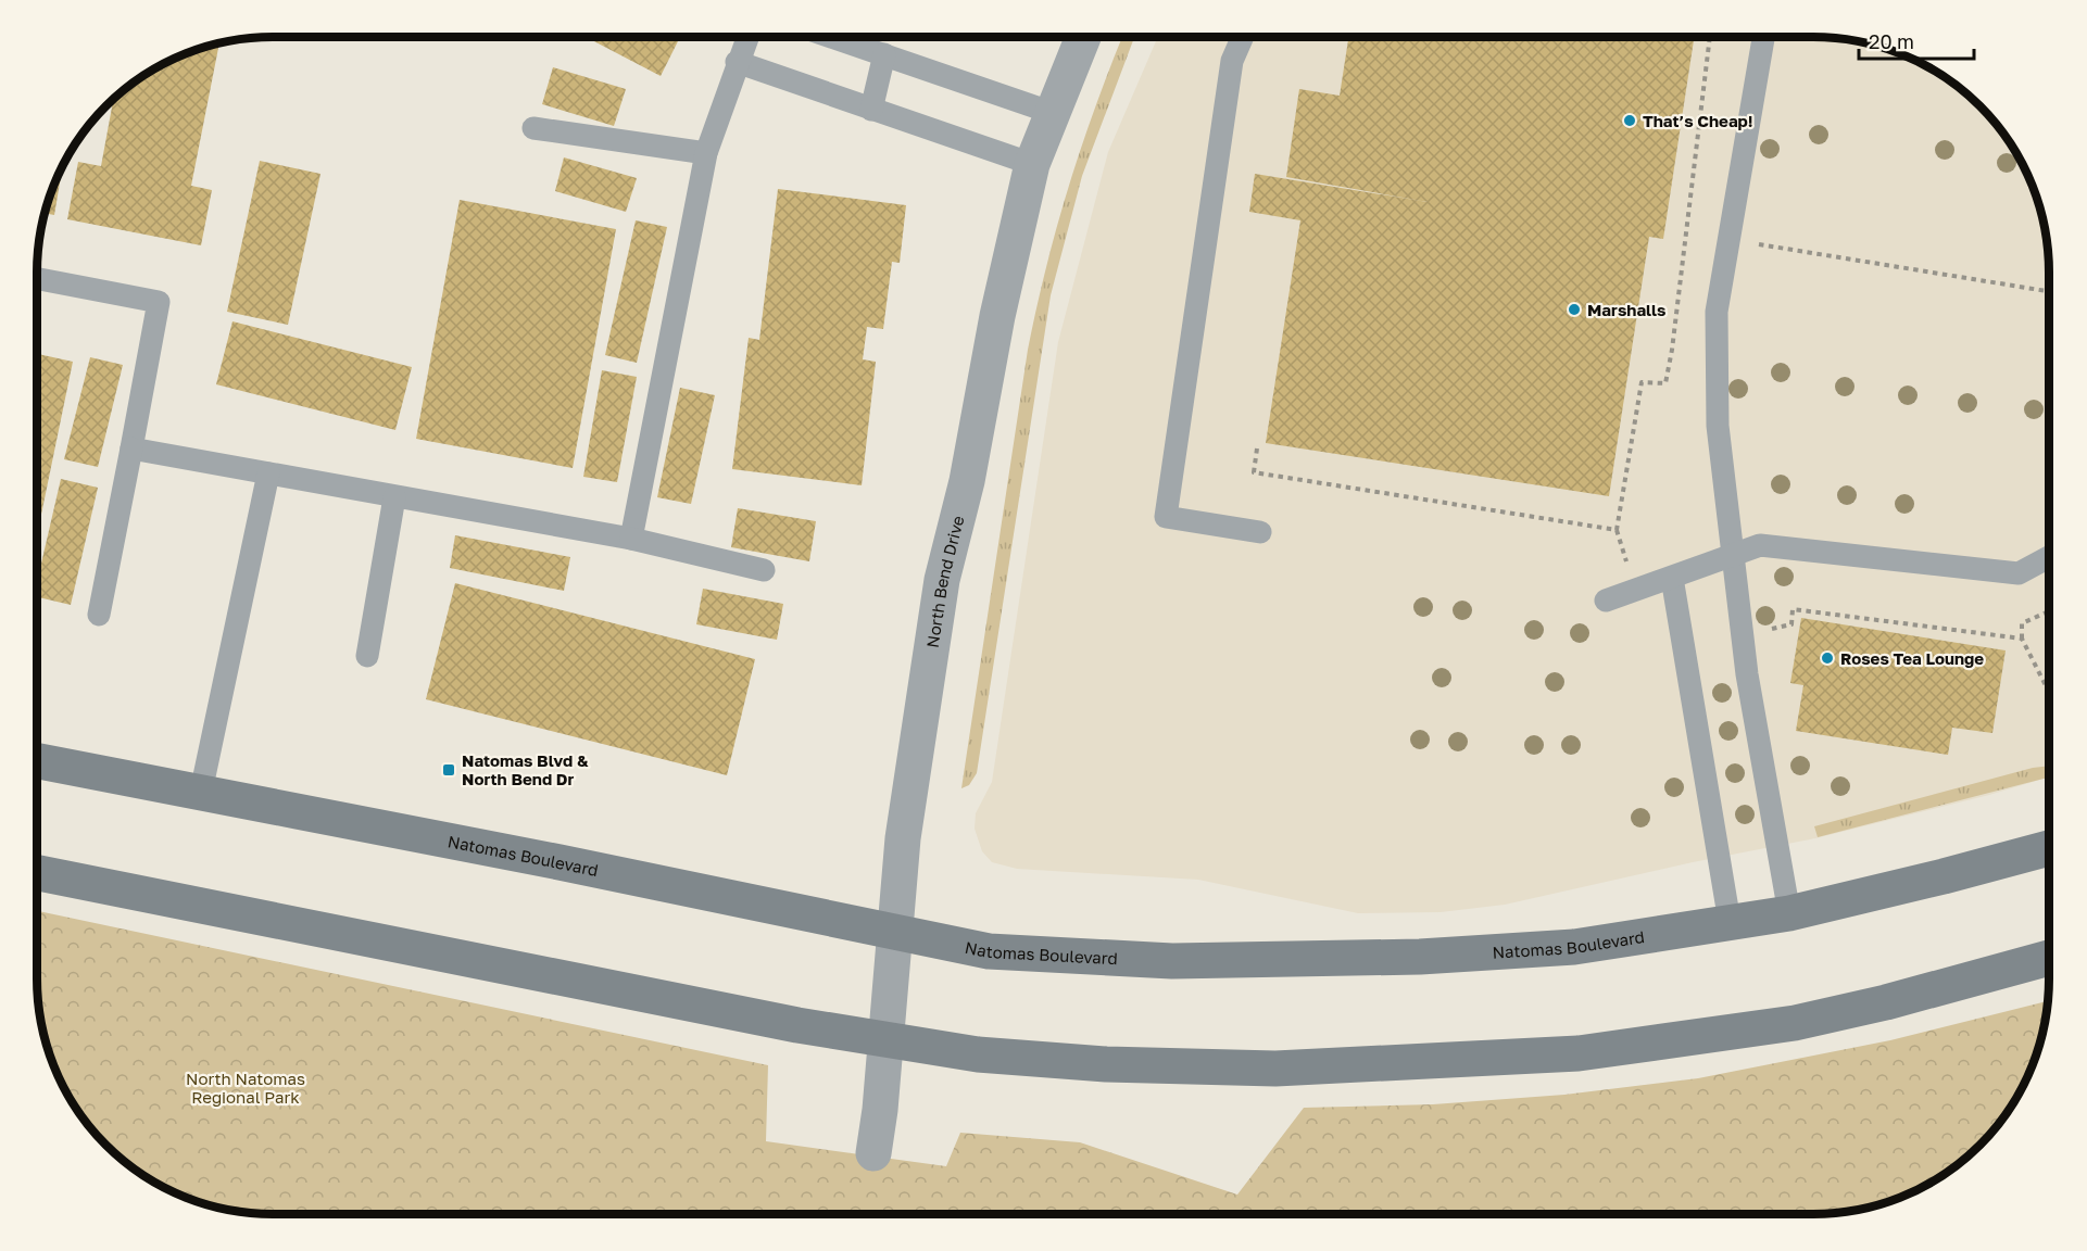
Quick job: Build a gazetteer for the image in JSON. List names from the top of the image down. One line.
{"streets":{"main road":["Natomas Boulevard"],"street":["North Bend Drive"]},"crossings":[["North Bend Drive","Natomas Boulevard"]],"parks":["North Natomas Regional Park"],"places":{"other":["That’s Cheap!","Marshalls","Roses Tea Lounge"],"transit":["Natomas Blvd & North Bend Dr"]},"scale_bar":"20 m"}
